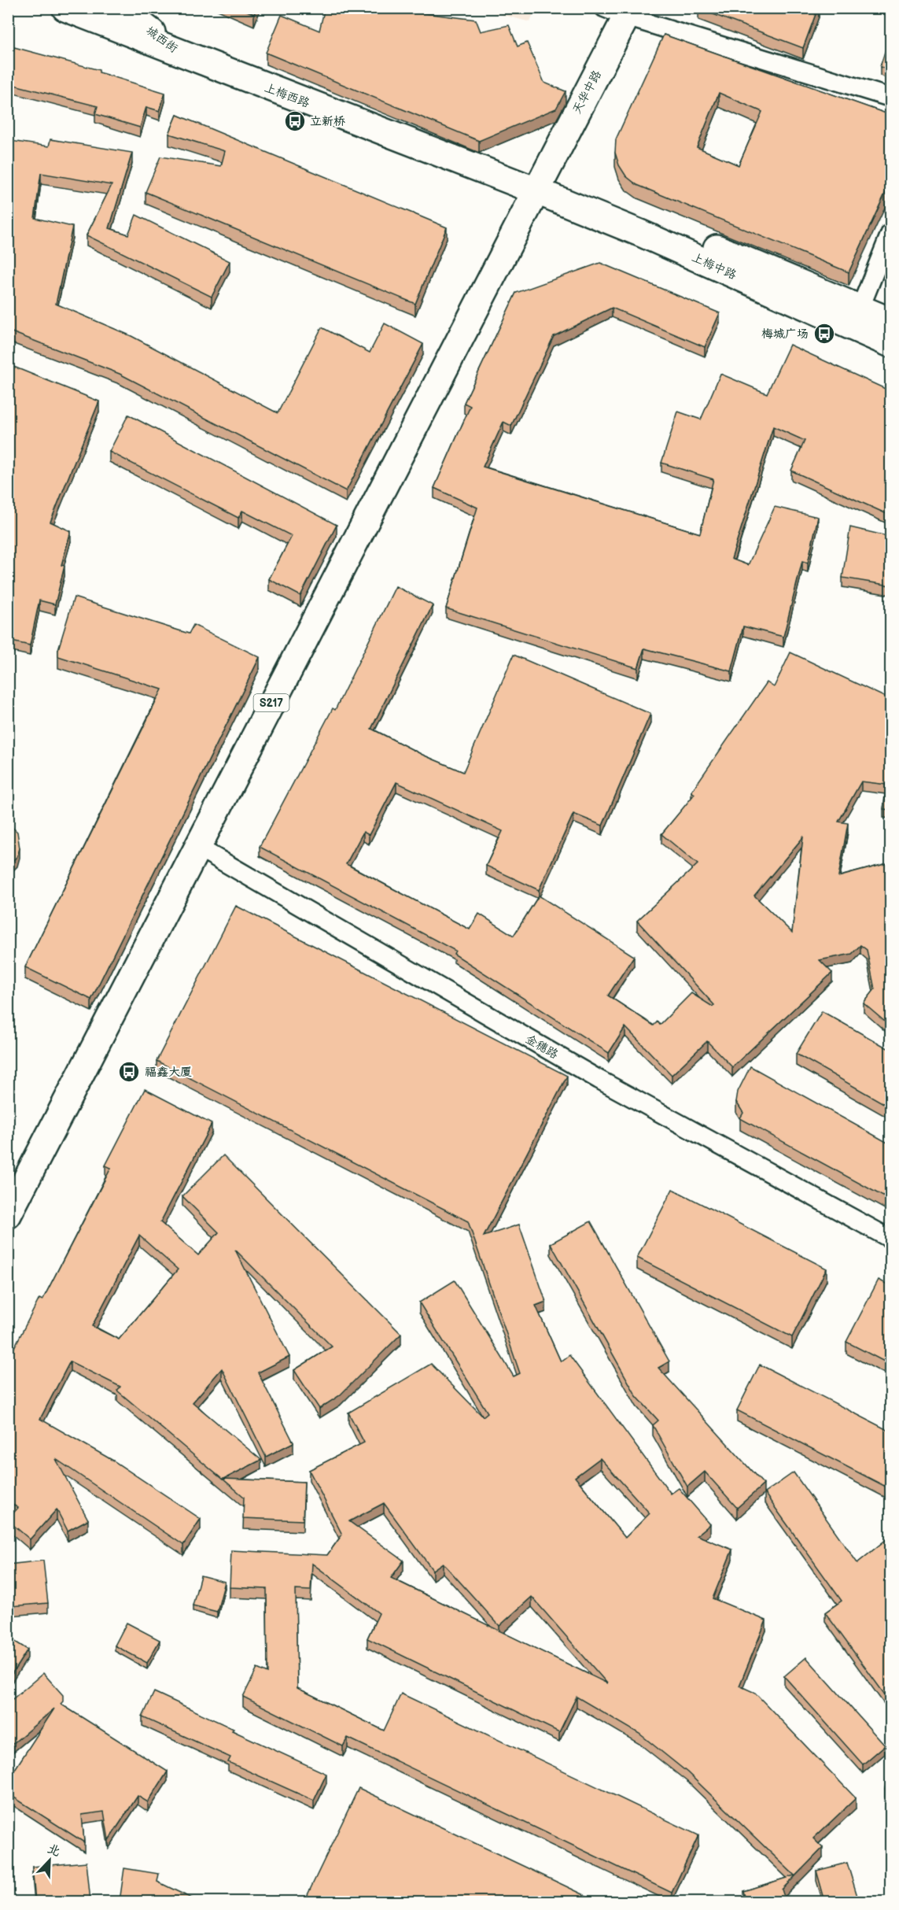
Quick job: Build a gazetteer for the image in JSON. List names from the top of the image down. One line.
{"streets":{"main road":["城西街","天华中路","上梅西路","上梅中路","S217"],"street":["金穗路"]},"crossings":[["城西街","上梅西路"],["天华中路","上梅西路"],["天华中路","上梅中路"],["天华中路","S217"],["上梅西路","上梅中路"],["上梅西路","S217"],["上梅中路","S217"],["S217","金穗路"]],"places":{"bus stop":["立新桥","梅城广场","福鑫大厦"]},"north":"top right"}
